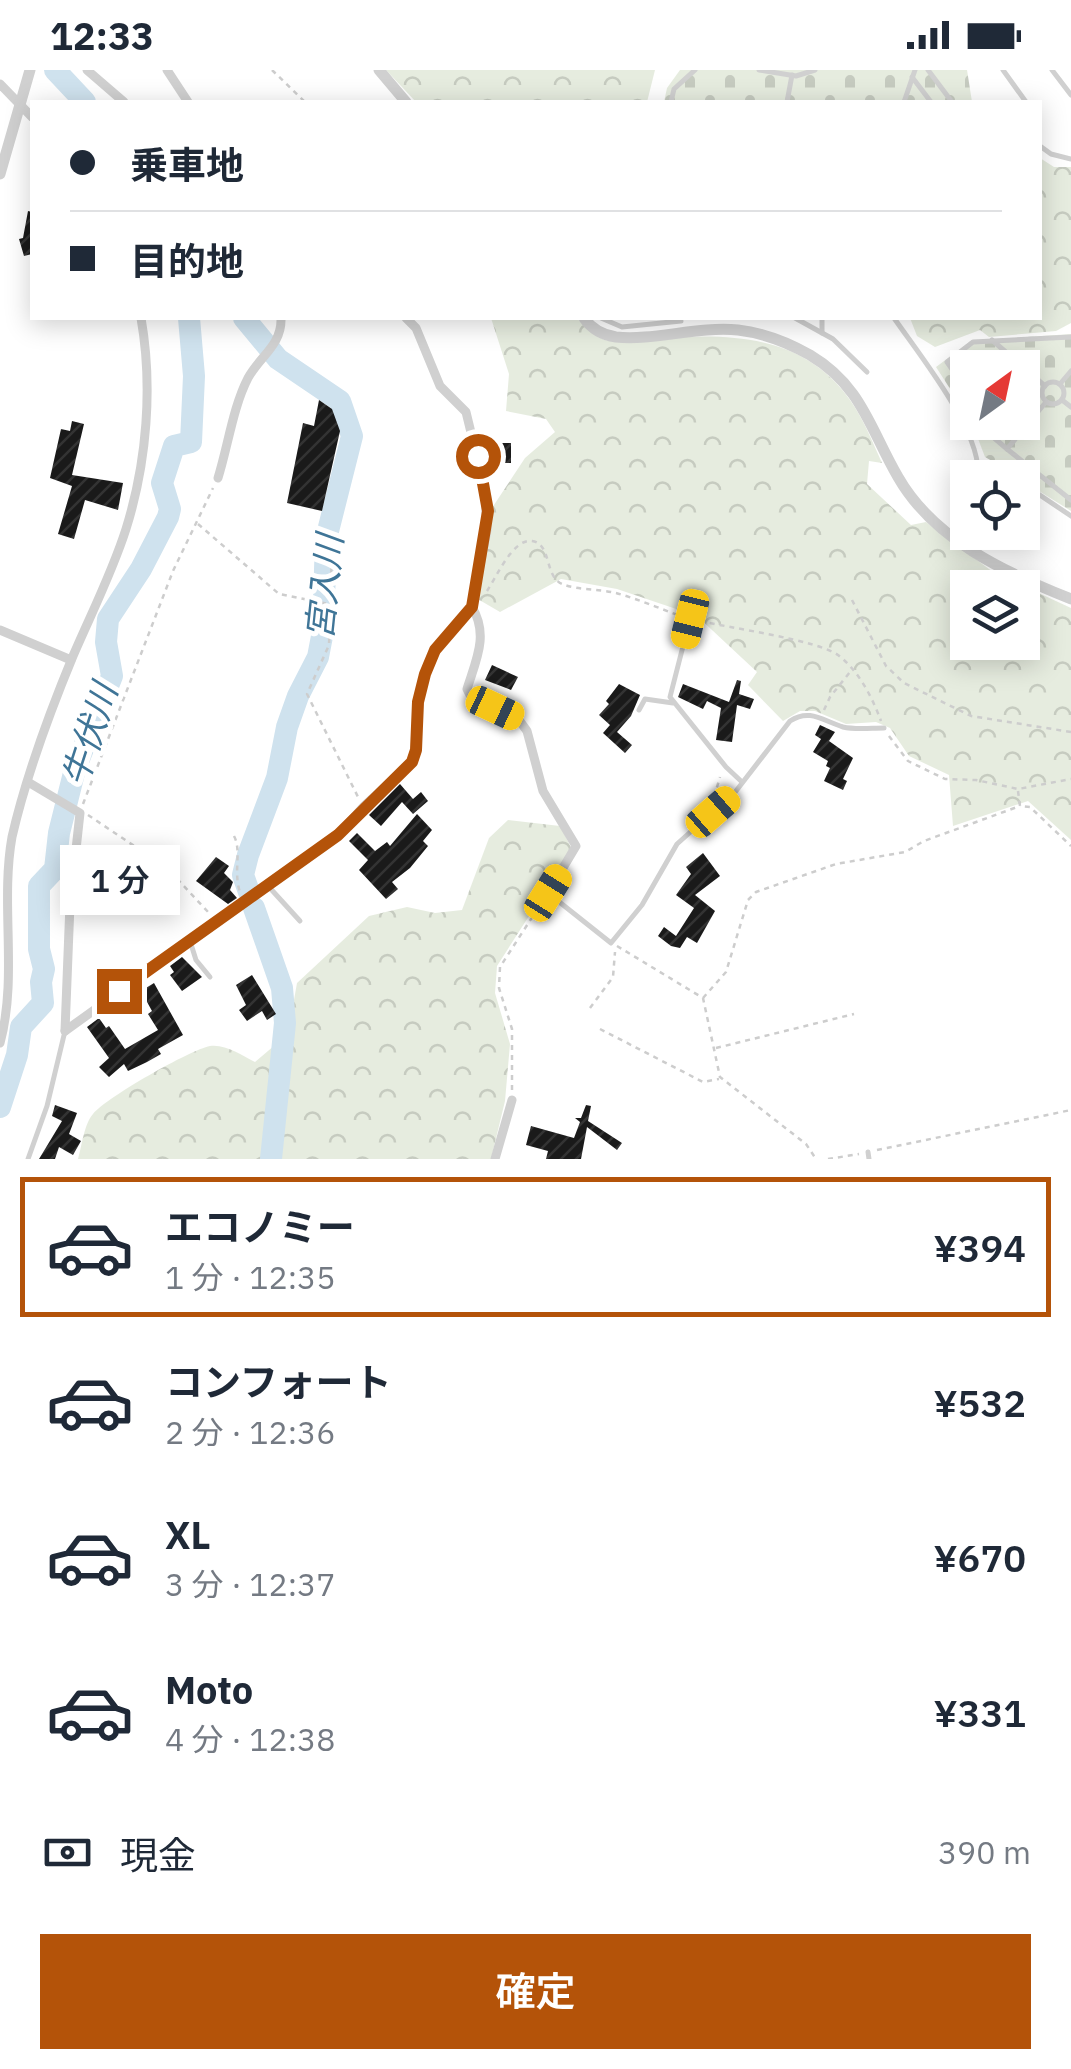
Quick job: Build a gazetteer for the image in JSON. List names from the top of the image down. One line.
{"water":["宮入川","牛伏川"],"north":"top right","page":{"status":"12:33","banner":["乗車地","目的地"],"bubble":"1 分","list":[{"name":"エコノミー","note":"1 分 · 12:35","value":"¥394"},{"name":"コンフォート","note":"2 分 · 12:36","value":"¥532"},{"name":"XL","note":"3 分 · 12:37","value":"¥670"},{"name":"Moto","note":"4 分 · 12:38","value":"¥331"}],"pay":["現金","390 m"],"buttons":"確定"}}
